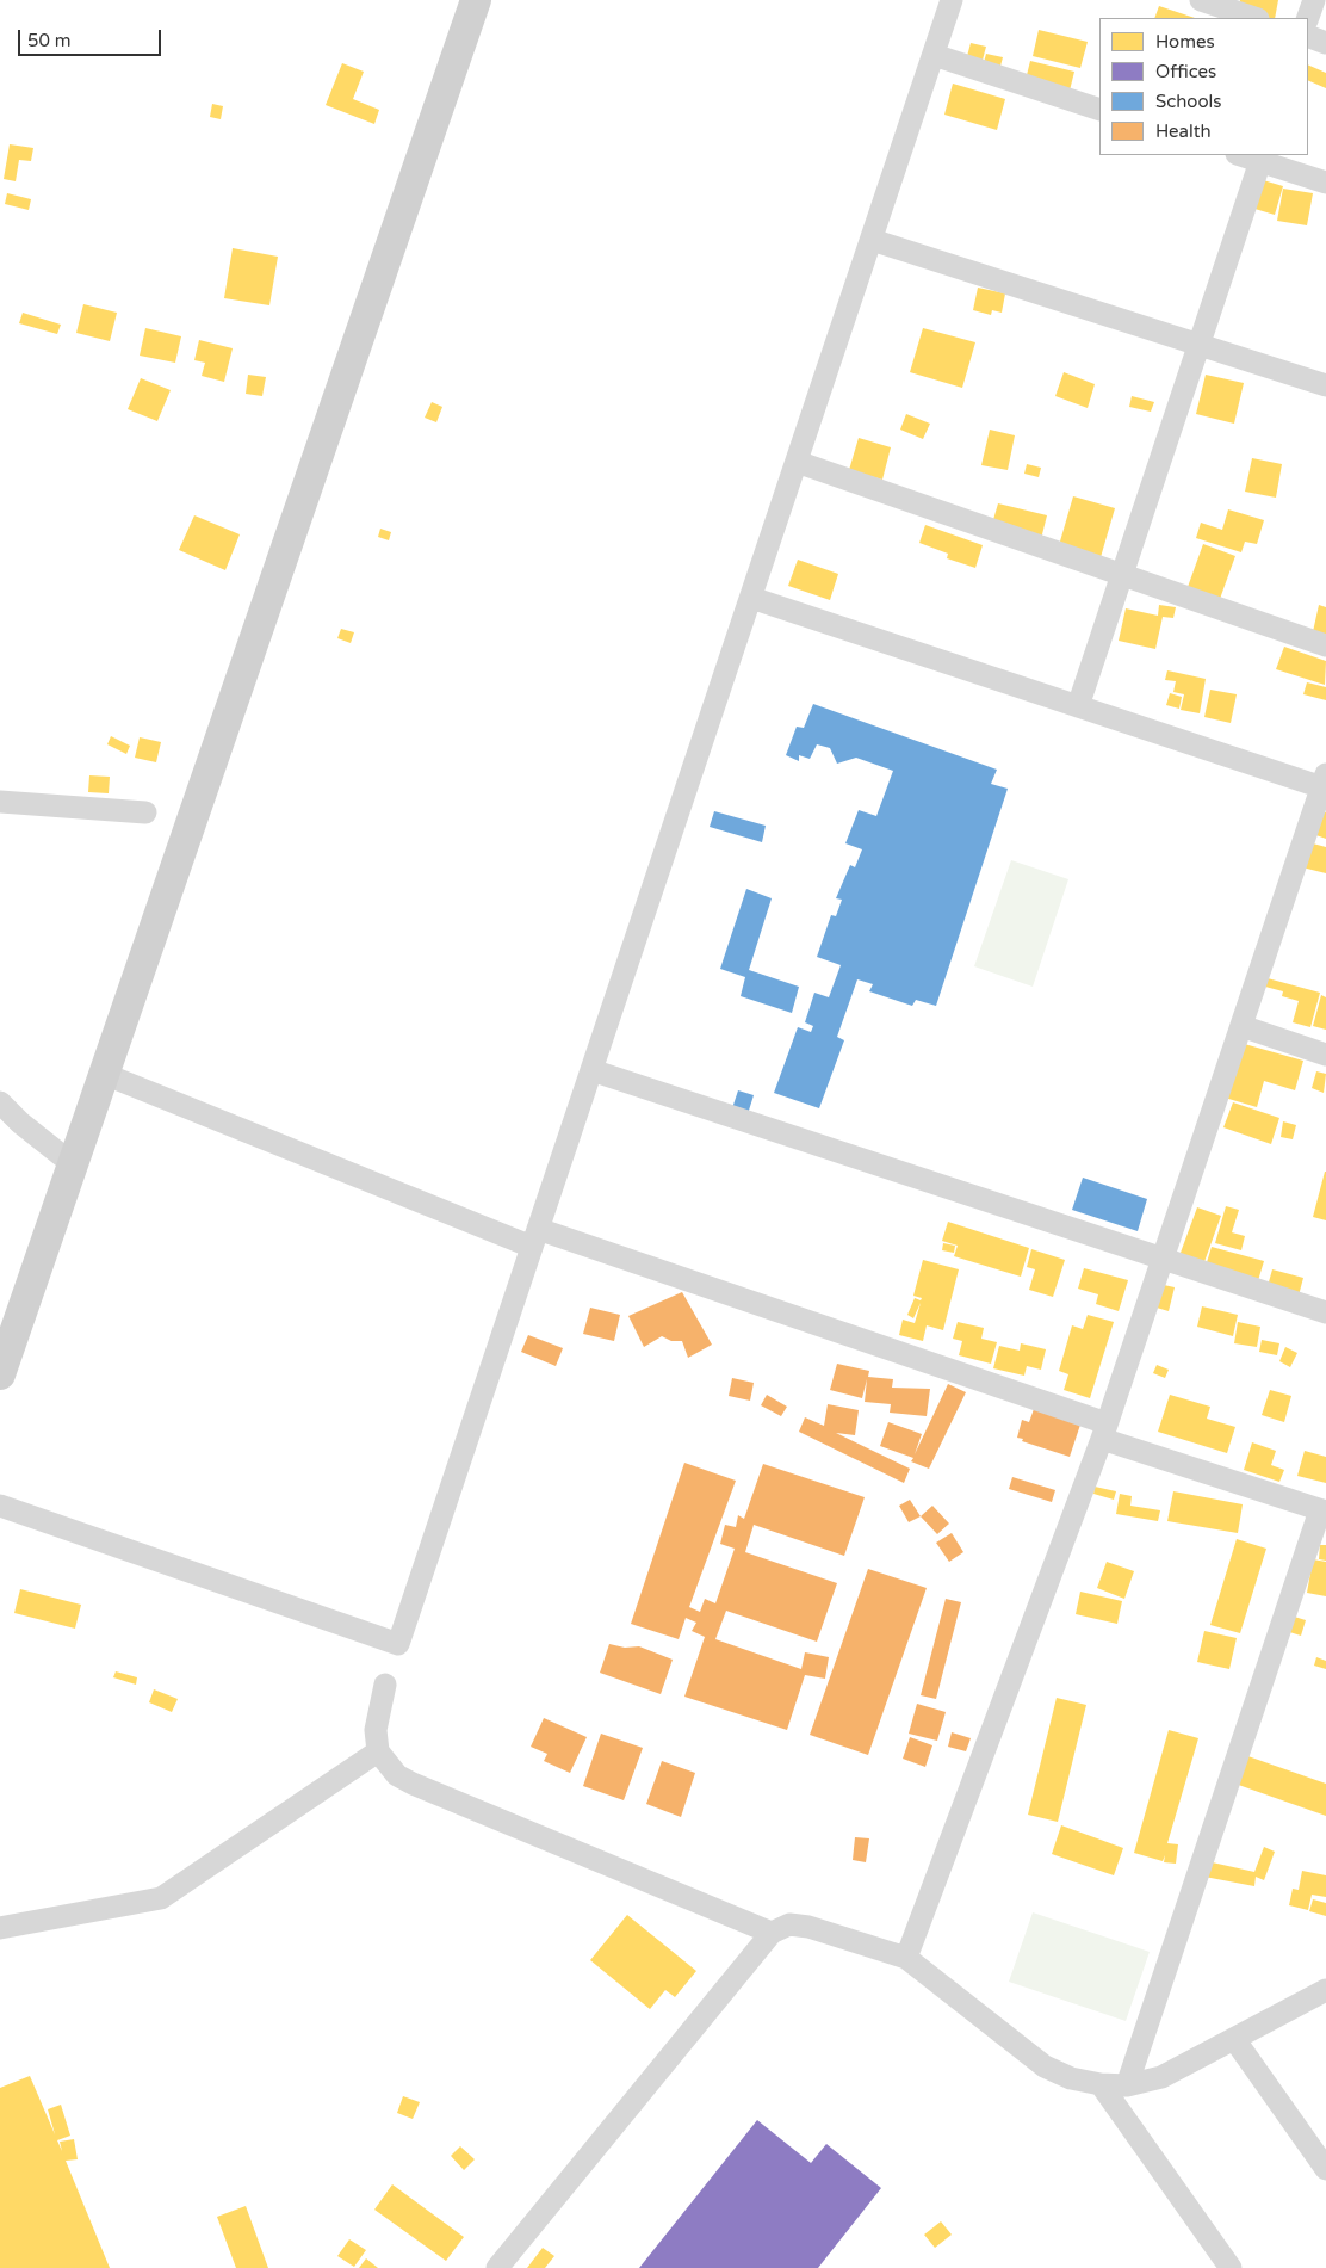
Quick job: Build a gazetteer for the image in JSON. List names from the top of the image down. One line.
{"legend":["Homes","Offices","Schools","Health"],"scale_bar":"50 m"}
